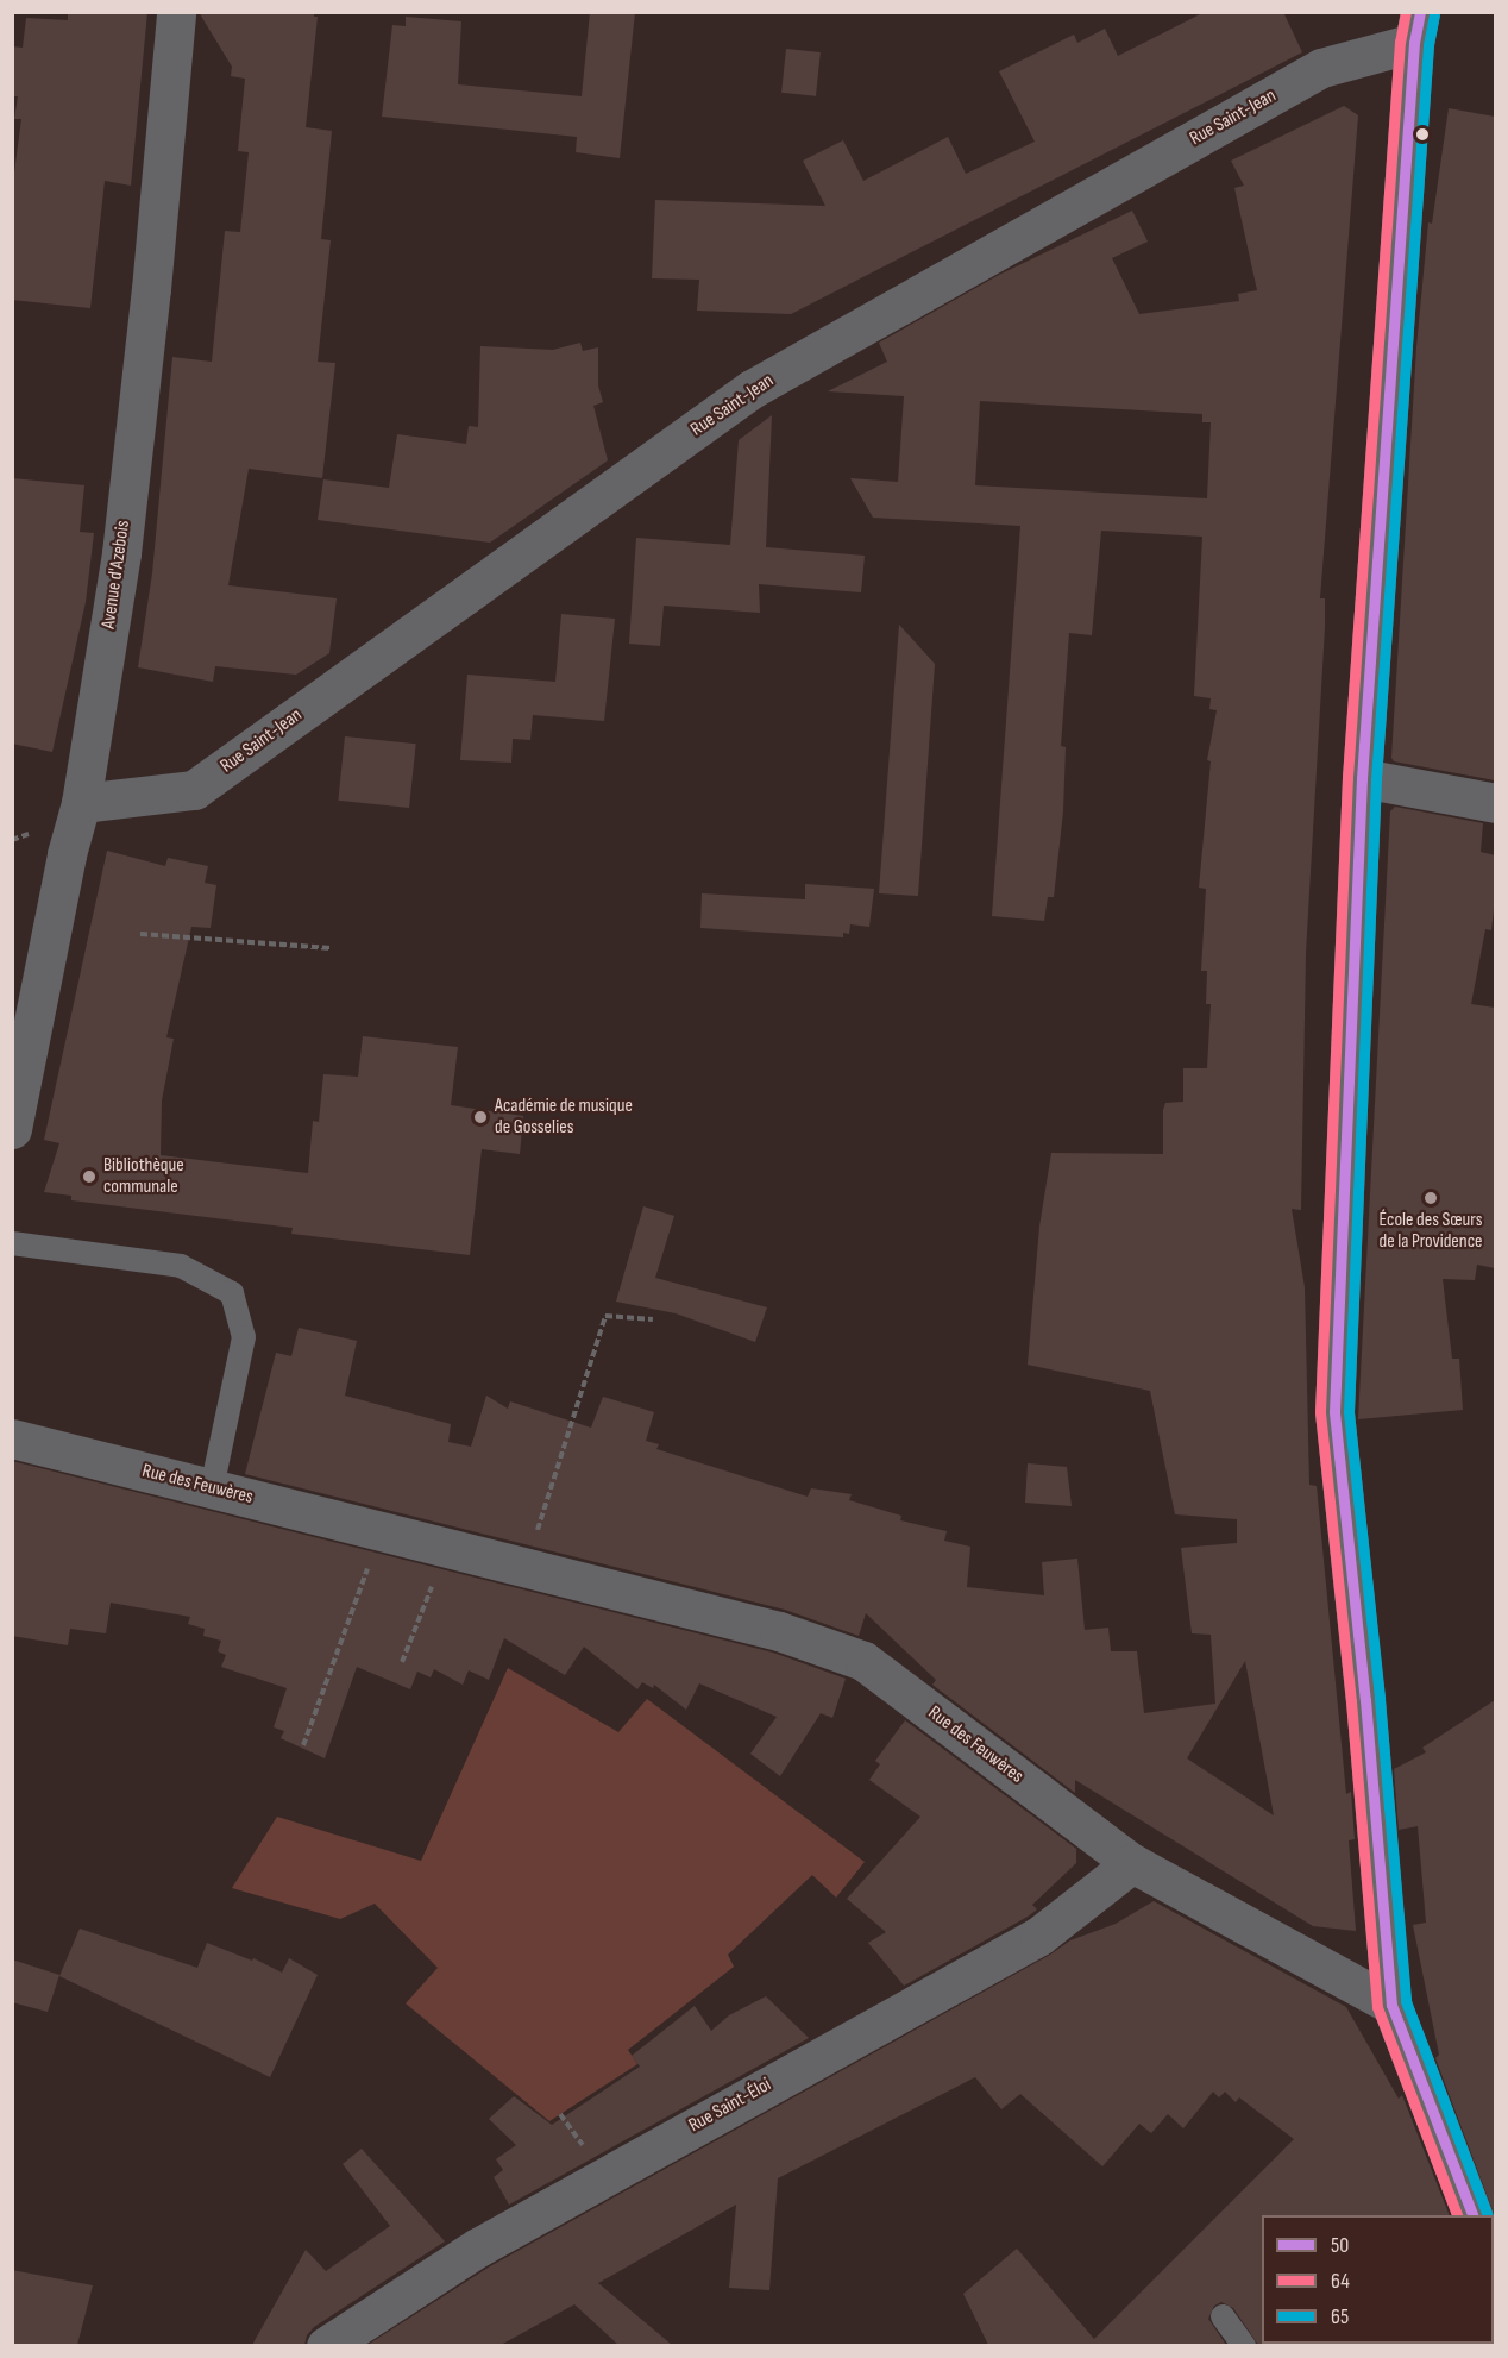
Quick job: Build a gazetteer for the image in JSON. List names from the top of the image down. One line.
{"streets":{"street":["Rue Saint-Jean","Avenue d'Azebois","Rue des Feuwères","Rue Saint-Éloi"]},"crossings":[["Rue Saint-Jean","Avenue d'Azebois"],["Rue des Feuwères","Rue Saint-Éloi"]],"places":["Académie de musique de Gosselies","Bibliothèque communale","École des Sœurs de la Providence"],"lines":["transit line 50","transit line 64","transit line 65"],"legend":["50","64","65"]}
